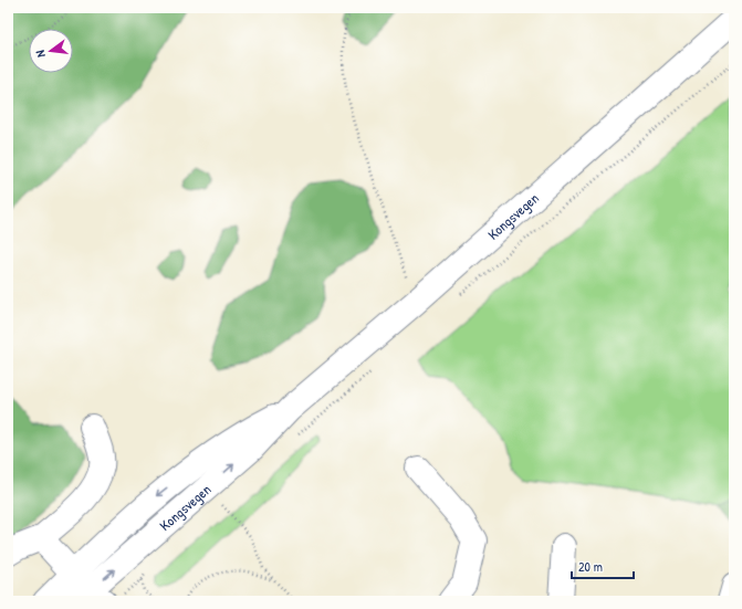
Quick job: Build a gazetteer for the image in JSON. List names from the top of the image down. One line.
{"streets":{"main road":["Kongsvegen"]},"scale_bar":"20 m","north":"left"}
